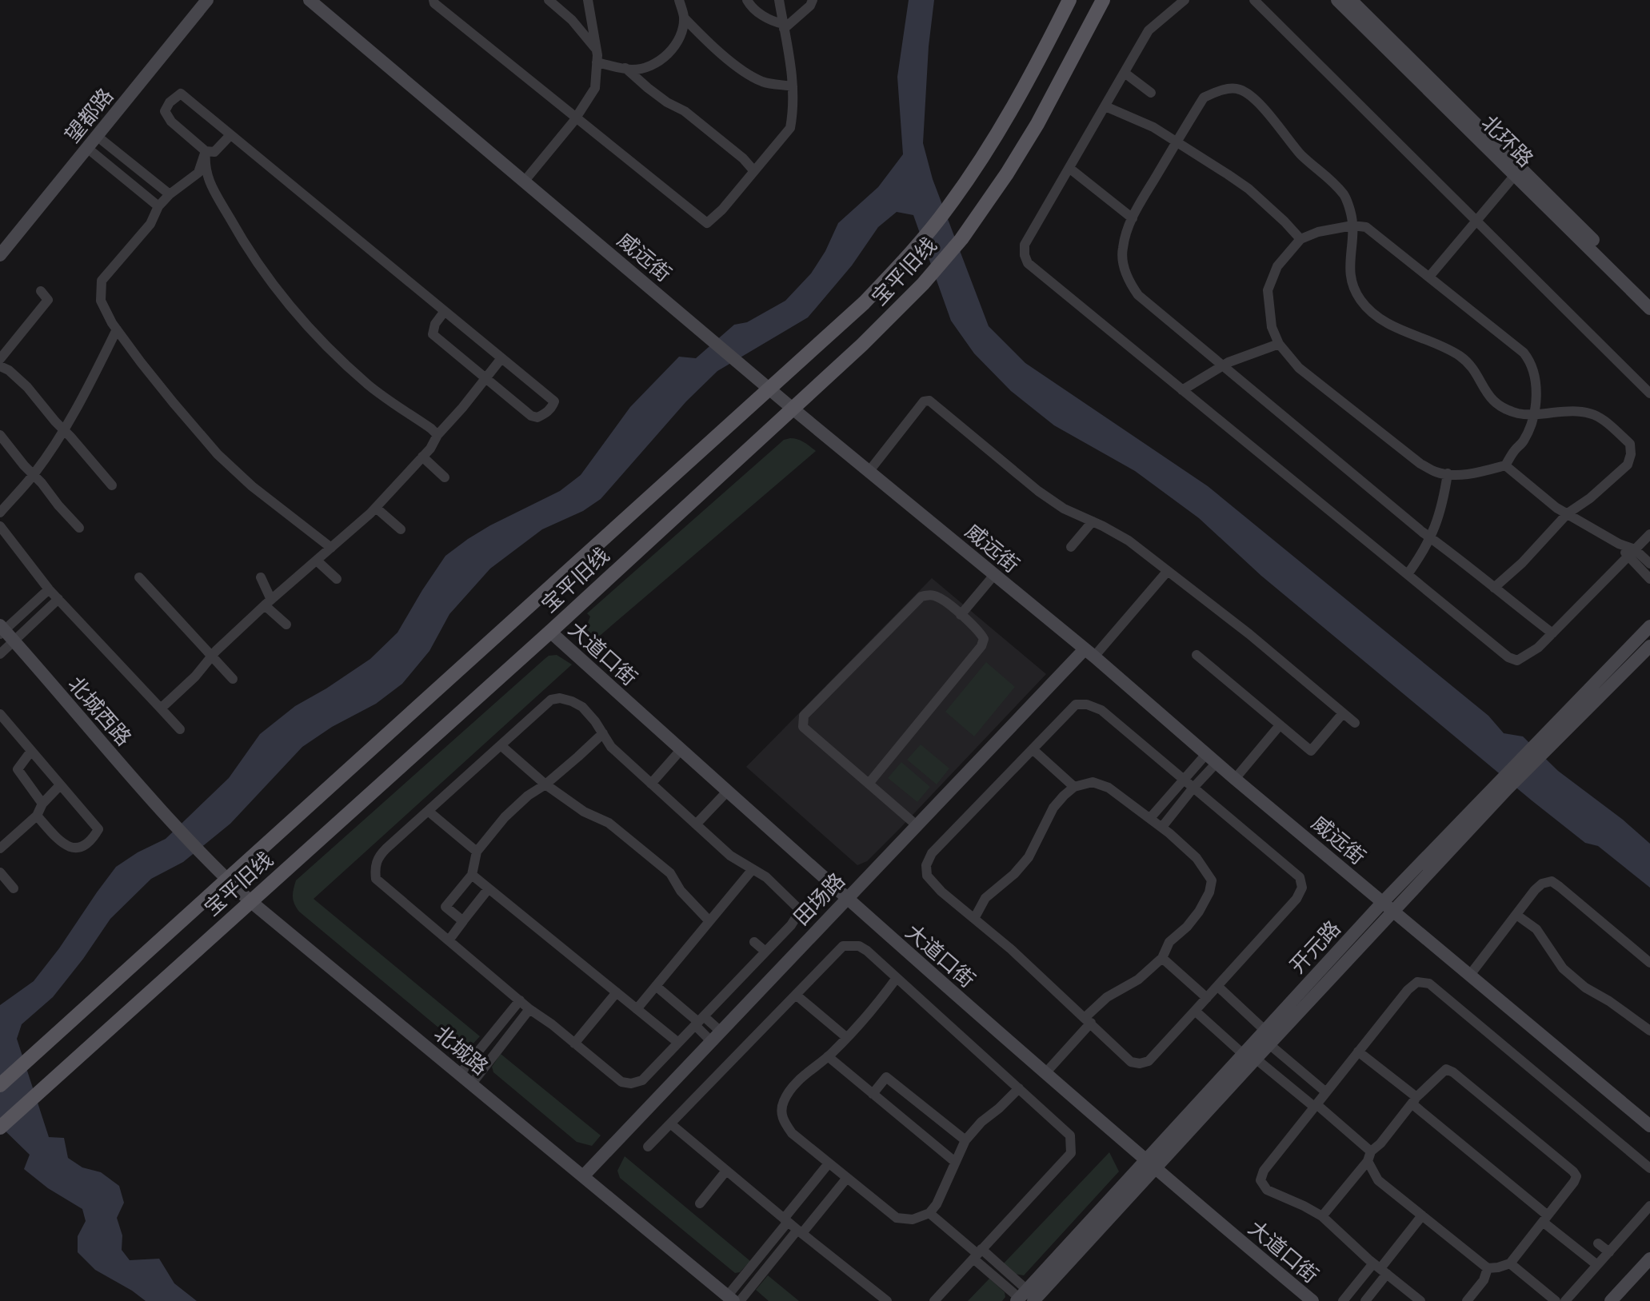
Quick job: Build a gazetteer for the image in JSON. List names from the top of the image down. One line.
{"streets":{"main road":["宝平旧线"],"street":["望都路","北环路","威远街","大道口街","北城西路","田场路","开元路","北城路"]},"crossings":[["威远街","宝平旧线"],["威远街","田场路"],["威远街","开元路"],["宝平旧线","大道口街"],["宝平旧线","北城路"],["大道口街","田场路"],["大道口街","开元路"],["北城西路","北城路"],["田场路","北城路"]]}
